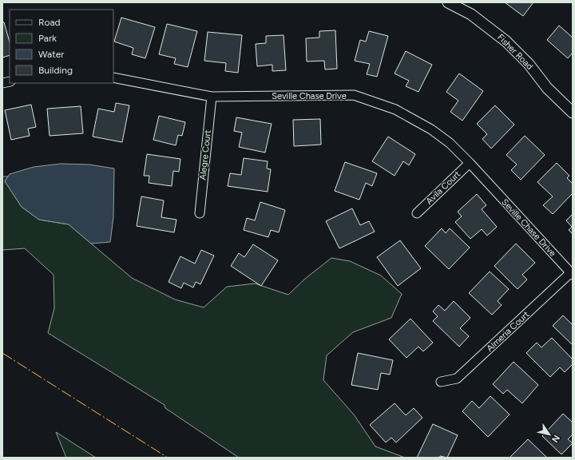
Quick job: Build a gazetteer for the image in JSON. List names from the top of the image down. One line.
{"streets":{"street":["Fisher Road","Seville Chase Drive","Alegre Court","Avila Court","Almeria Court"]},"crossings":[["Seville Chase Drive","Alegre Court"],["Seville Chase Drive","Avila Court"],["Seville Chase Drive","Almeria Court"]],"legend":["Road","Park","Water","Building"],"north":"bottom right"}
